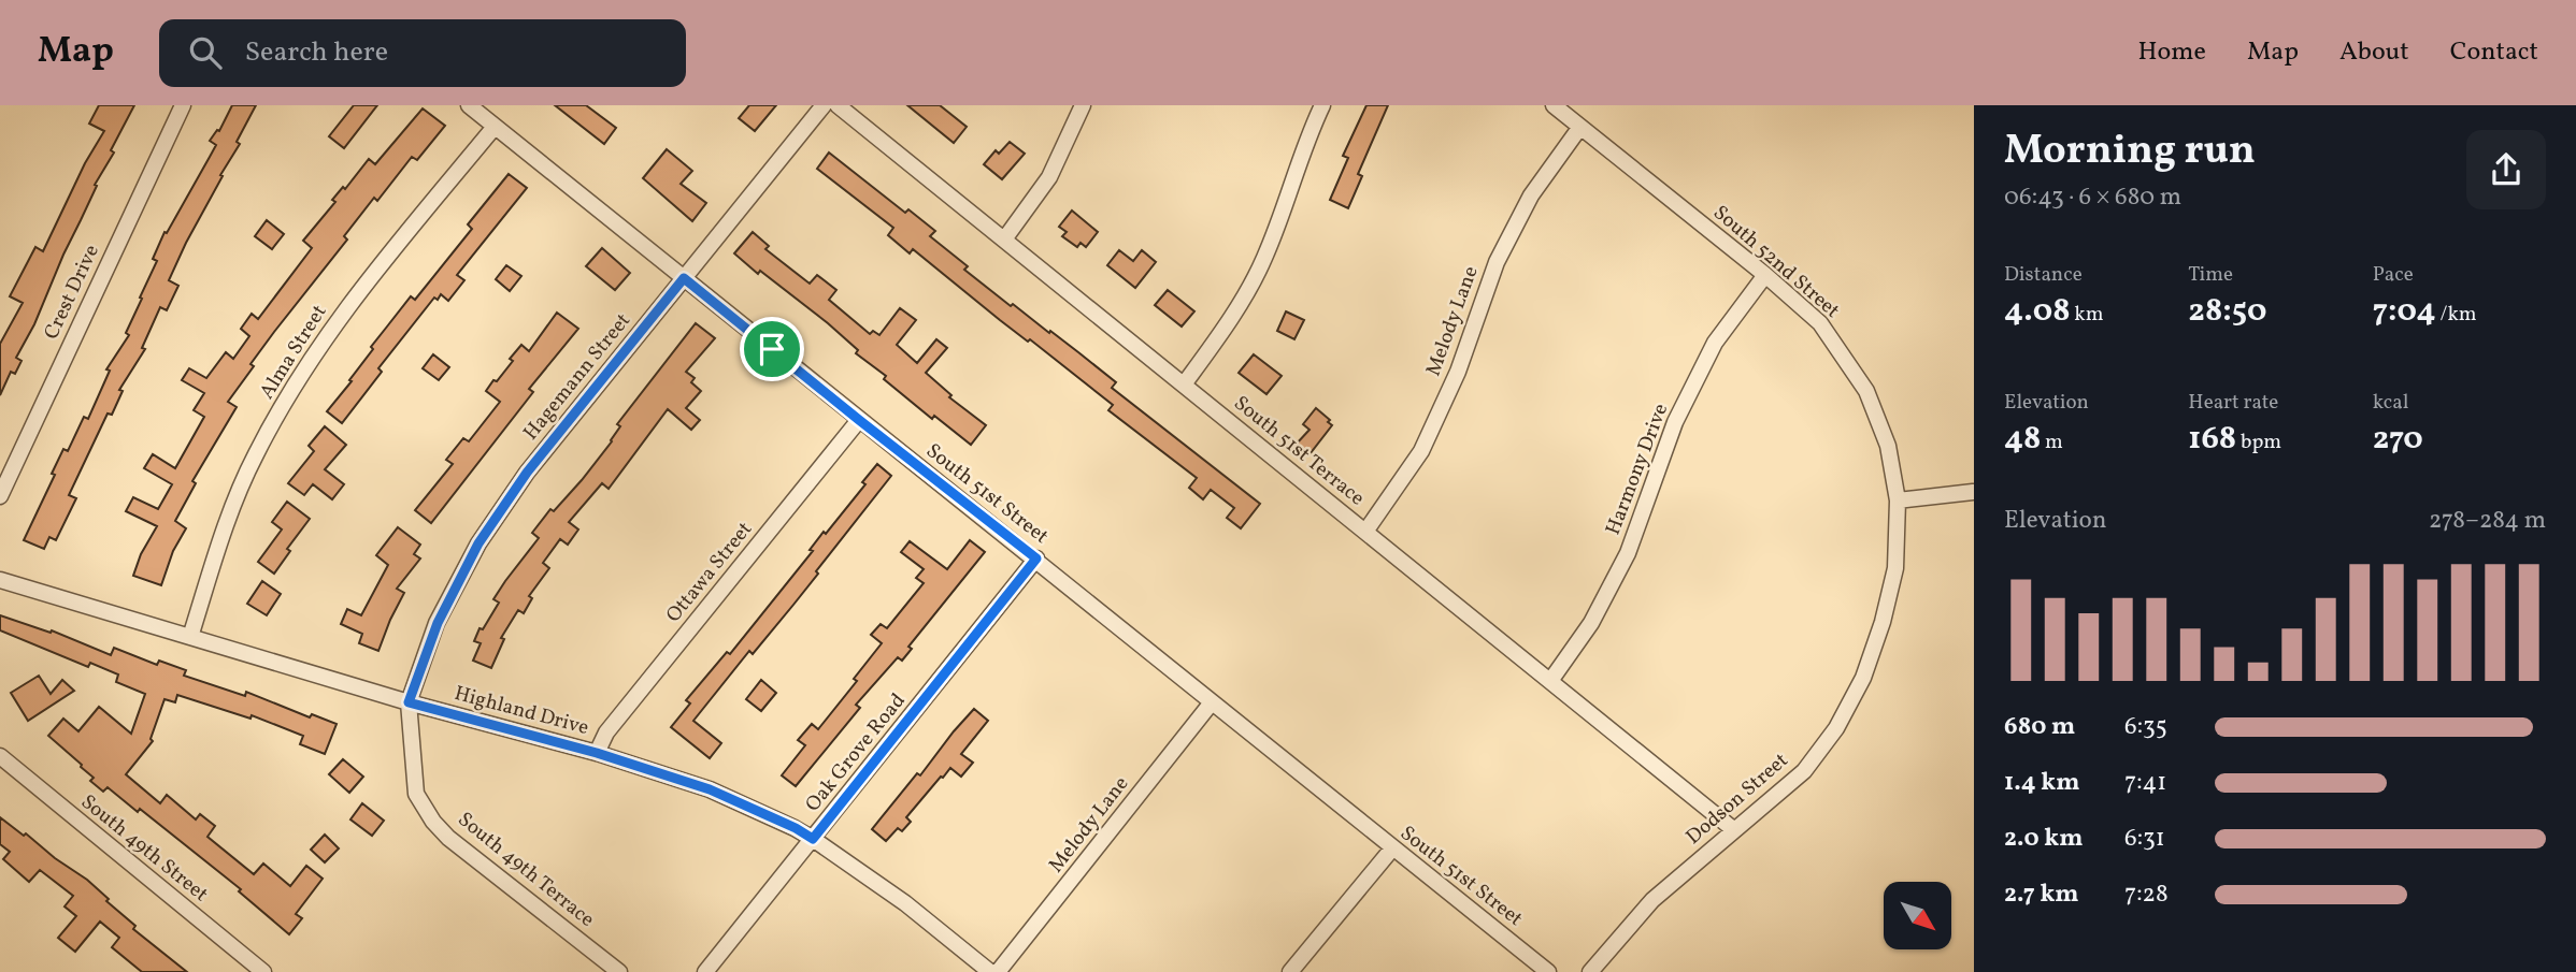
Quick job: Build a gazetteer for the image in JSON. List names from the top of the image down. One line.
{"streets":{"street":["South 52nd Street","Crest Drive","Melody Lane","Alma Street","Hagemann Street","South 51st Terrace","Harmony Drive","South 51st Street","Ottawa Street","Highland Drive","Oak Grove Road","Dodson Street","South 49th Street","South 49th Terrace"]},"crossings":[["South 52nd Street","Melody Lane"],["South 52nd Street","Harmony Drive"],["South 52nd Street","Dodson Street"],["Melody Lane","South 51st Terrace"],["Melody Lane","South 51st Street"],["Alma Street","South 51st Street"],["Alma Street","Highland Drive"],["Hagemann Street","South 51st Street"],["Hagemann Street","Highland Drive"],["Hagemann Street","South 49th Terrace"],["South 51st Terrace","Harmony Drive"],["South 51st Terrace","Dodson Street"],["South 51st Street","Ottawa Street"],["South 51st Street","Oak Grove Road"],["Ottawa Street","Highland Drive"],["Highland Drive","Oak Grove Road"],["Highland Drive","South 49th Terrace"]],"north":"bottom right","page":{"header":"Map","search":"Search here","nav":["Home","Map","About","Contact"],"heading":["Morning run","06:43 · 6 × 680 m"],"stats":[["Distance","4.08 km"],["Time","28:50"],["Pace","7:04 /km"],["Elevation","48 m"],["Heart rate","168 bpm"],["kcal","270"]],"chart":["Elevation","278–284 m"],"list":[{"name":"680 m","note":"6:35"},{"name":"1.4 km","note":"7:41"},{"name":"2.0 km","note":"6:31"},{"name":"2.7 km","note":"7:28"}]}}
